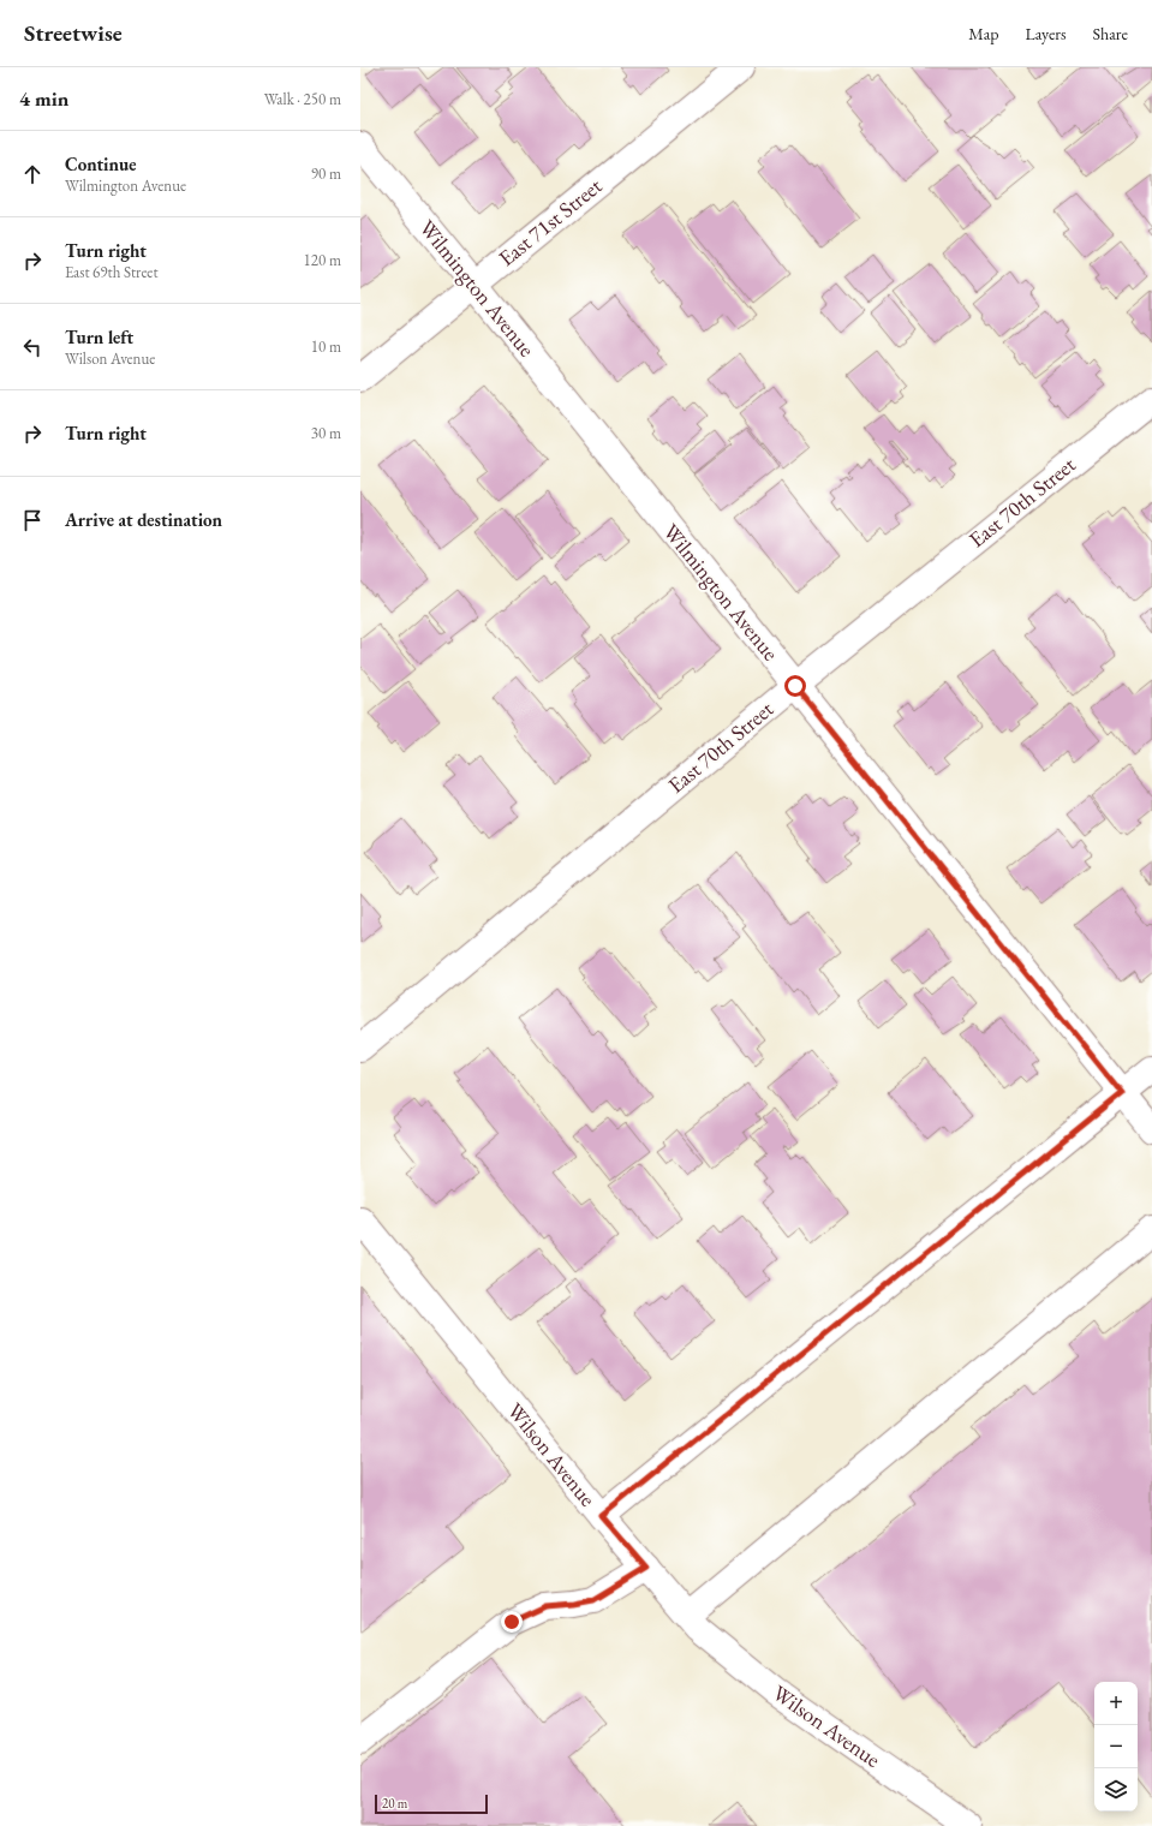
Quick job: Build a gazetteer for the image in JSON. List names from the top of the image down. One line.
{"streets":{"street":["East 71st Street","Wilmington Avenue","East 70th Street","Wilson Avenue"]},"crossings":[["East 71st Street","Wilmington Avenue"],["Wilmington Avenue","East 70th Street"]],"scale_bar":"20 m","page":{"header":"Streetwise","nav":["Map","Layers","Share"],"heading":["4 min","Walk · 250 m"],"list":[["Continue","Wilmington Avenue","90 m"],["Turn right","East 69th Street","120 m"],["Turn left","Wilson Avenue","10 m"],["Turn right","30 m"],"Arrive at destination"],"map_buttons":["+","−"],"scale":"20 m"}}
